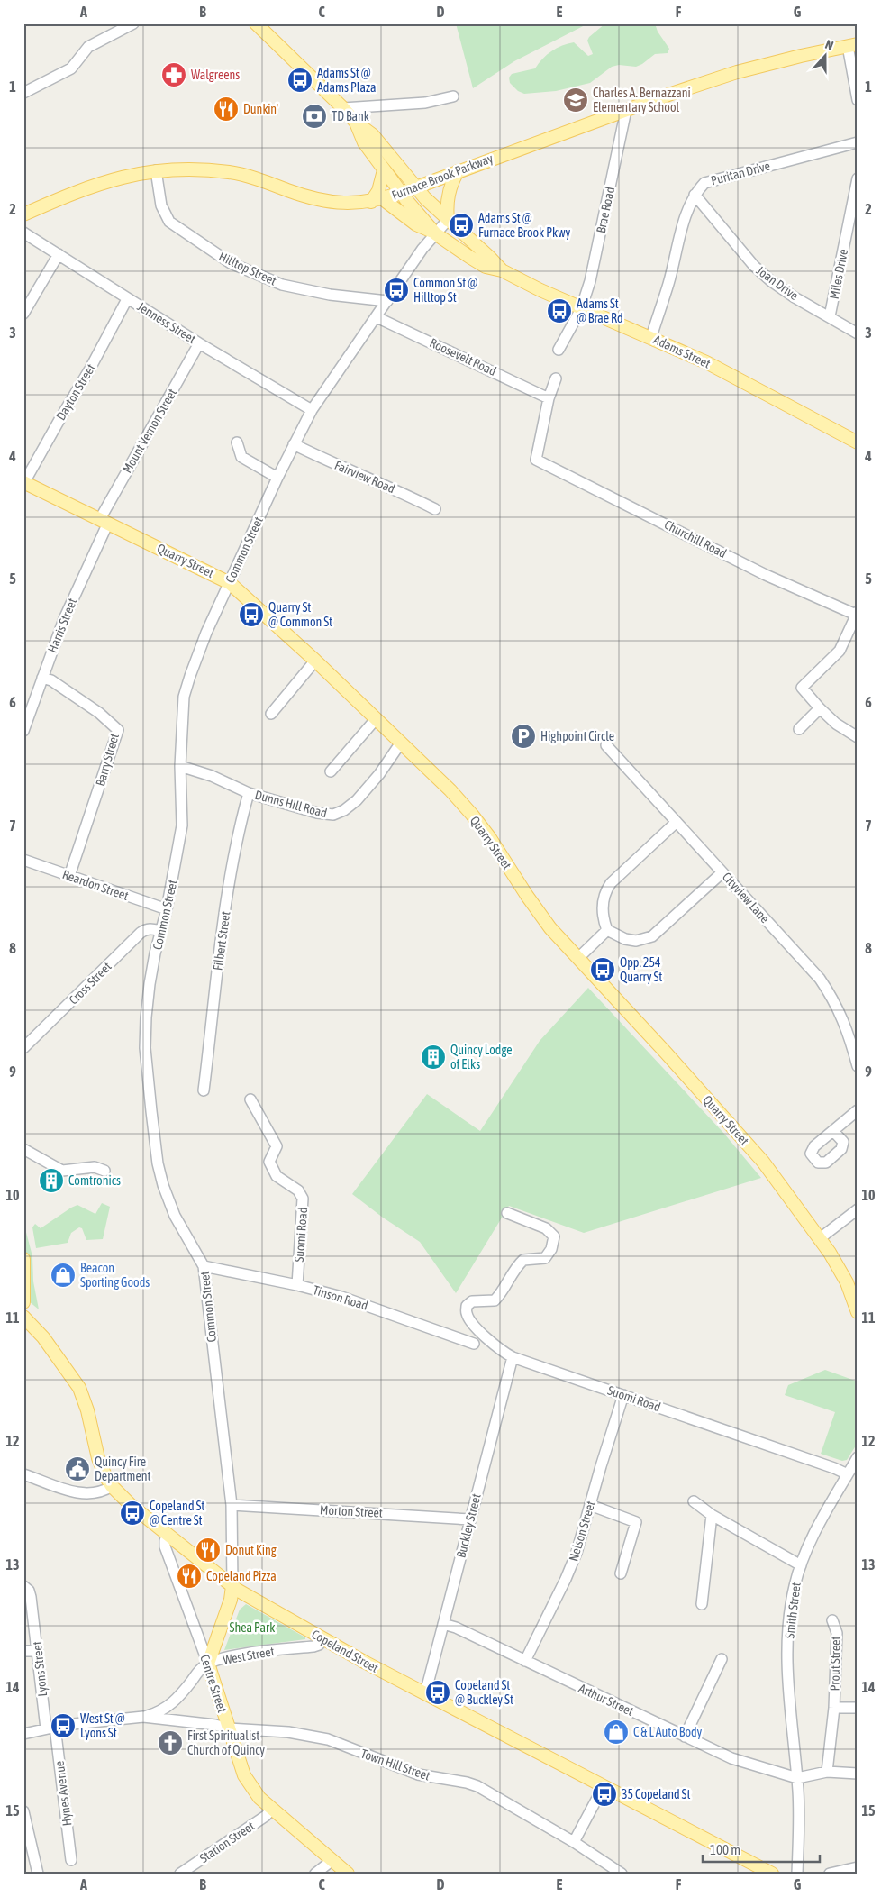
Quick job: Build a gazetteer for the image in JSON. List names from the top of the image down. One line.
{"streets":{"main road":["Furnace Brook Parkway","Adams Street","Common Street","Quarry Street","Copeland Street","Centre Street"],"street":["Puritan Drive","Brae Road","Hilltop Street","Miles Drive","Joan Drive","Jenness Street","Roosevelt Road","Dayton Street","Mount Vernon Street","Fairview Road","Churchill Road","Harris Street","Barry Street","Dunns Hill Road","Reardon Street","Cityview Lane","Filbert Street","Cross Street","Suomi Road","Tinson Road","Morton Street","Buckley Street","Nelson Street","Smith Street","West Street","Prout Street","Lyons Street","Arthur Street","Town Hill Street","Hynes Avenue","Station Street"]},"crossings":[["Puritan Drive","Joan Drive"],["Puritan Drive","Adams Street"],["Furnace Brook Parkway","Brae Road"],["Furnace Brook Parkway","Hilltop Street"],["Furnace Brook Parkway","Adams Street"],["Brae Road","Adams Street"],["Hilltop Street","Common Street"],["Miles Drive","Joan Drive"],["Jenness Street","Dayton Street"],["Jenness Street","Mount Vernon Street"],["Jenness Street","Common Street"],["Adams Street","Common Street"],["Roosevelt Road","Churchill Road"],["Roosevelt Road","Common Street"],["Dayton Street","Quarry Street"],["Mount Vernon Street","Quarry Street"],["Mount Vernon Street","Harris Street"],["Fairview Road","Common Street"],["Common Street","Quarry Street"],["Common Street","Dunns Hill Road"],["Common Street","Reardon Street"],["Common Street","Cross Street"],["Common Street","Tinson Road"],["Common Street","Morton Street"],["Common Street","Copeland Street"],["Common Street","West Street"],["Common Street","Centre Street"],["Quarry Street","Harris Street"],["Quarry Street","Dunns Hill Road"],["Harris Street","Barry Street"],["Barry Street","Reardon Street"],["Dunns Hill Road","Filbert Street"],["Suomi Road","Tinson Road"],["Suomi Road","Buckley Street"],["Suomi Road","Nelson Street"],["Suomi Road","Smith Street"],["Morton Street","Buckley Street"],["Buckley Street","Copeland Street"],["Buckley Street","Arthur Street"],["Nelson Street","Arthur Street"],["Smith Street","Arthur Street"],["Copeland Street","West Street"],["Copeland Street","Centre Street"],["West Street","Lyons Street"],["West Street","Centre Street"],["West Street","Town Hill Street"],["West Street","Hynes Avenue"],["Lyons Street","Hynes Avenue"],["Centre Street","Town Hill Street"],["Centre Street","Station Street"]],"parks":["Shea Park"],"places":{"pharmacy":["Walgreens"],"bus stop":["Adams St @ Adams Plaza","Adams St @ Furnace Brook Pkwy","Common St @ Hilltop St","Adams St @ Brae Rd","Quarry St @ Common St","Opp. 254 Quarry St","Copeland St @ Centre St","Copeland St @ Buckley St","West St @ Lyons St","35 Copeland St"],"school or university":["Charles A. Bernazzani Elementary School"],"restaurant":["Dunkin'","Donut King","Copeland Pizza"],"bank":["TD Bank"],"parking":["Highpoint Circle"],"building":["Quincy Lodge of Elks","Comtronics"],"shop":["Beacon Sporting Goods","C & L Auto Body"],"public building":["Quincy Fire Department"],"church":["First Spiritualist Church of Quincy"]},"scale_bar":"100 m","north":"top","grid":{"columns":["A","B","C","D","E","F","G"],"rows":["1","2","3","4","5","6","7","8","9","10","11","12","13","14","15"]}}
